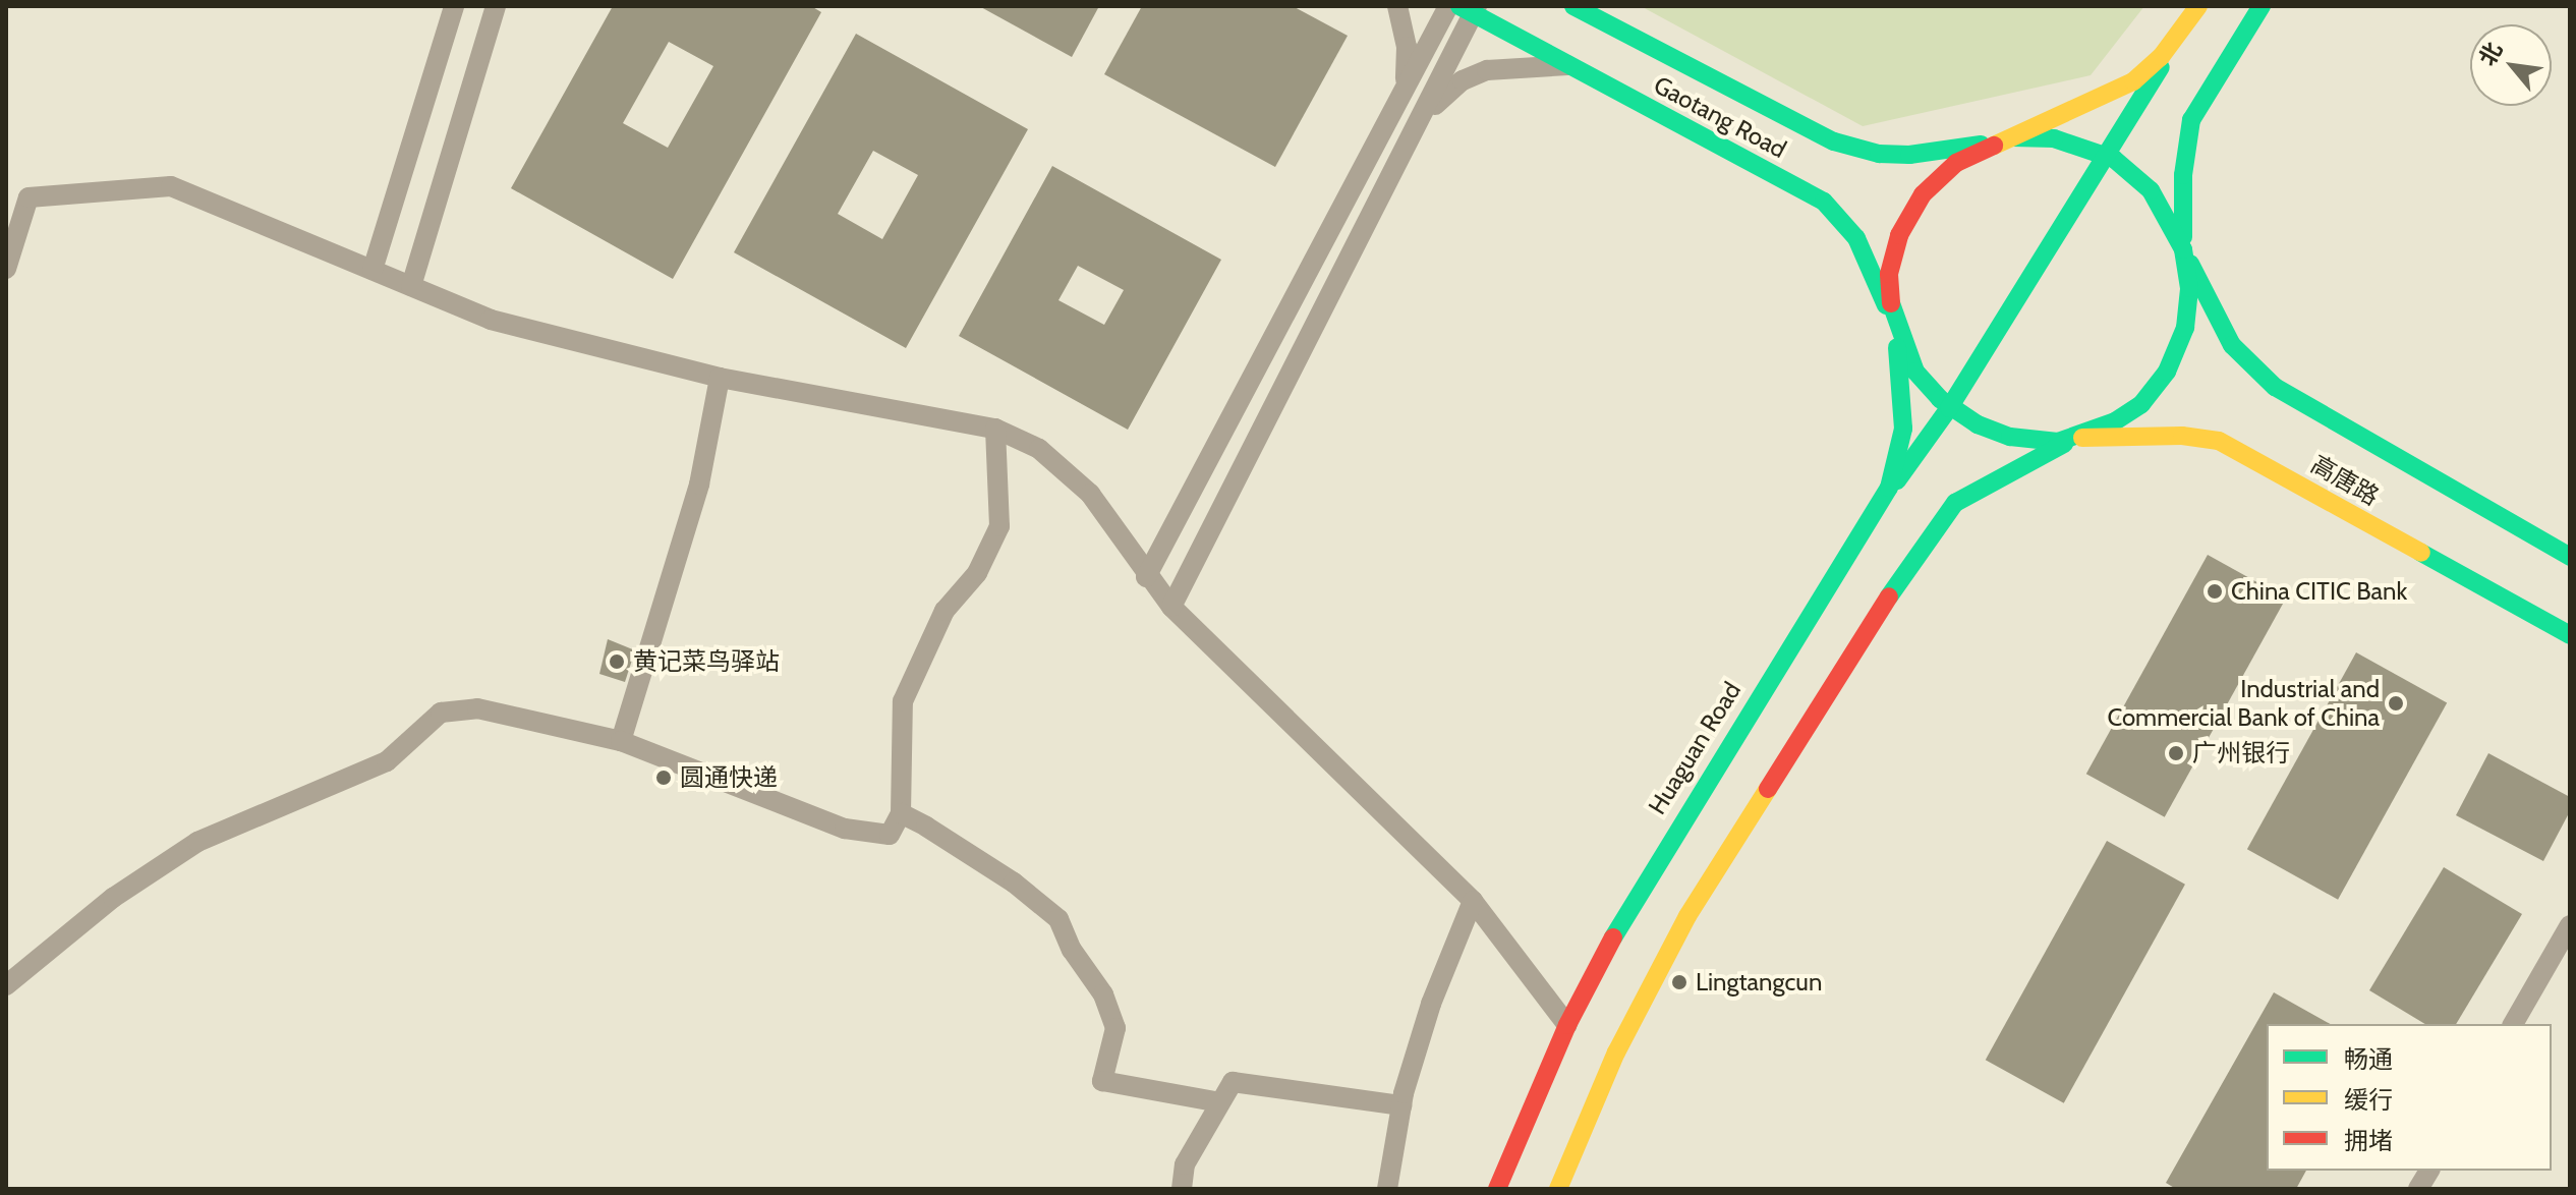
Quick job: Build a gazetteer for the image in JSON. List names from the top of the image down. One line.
{"streets":{"main road":["Gaotang Road","高唐路","Huaguan Road"]},"crossings":[["Gaotang Road","高唐路"],["Gaotang Road","Huaguan Road"]],"places":["China CITIC Bank","黄记菜鸟驿站","Industrial and Commercial Bank of China","广州银行","圆通快递","Lingtangcun"],"legend":["畅通","缓行","拥堵"],"north":"top left"}
